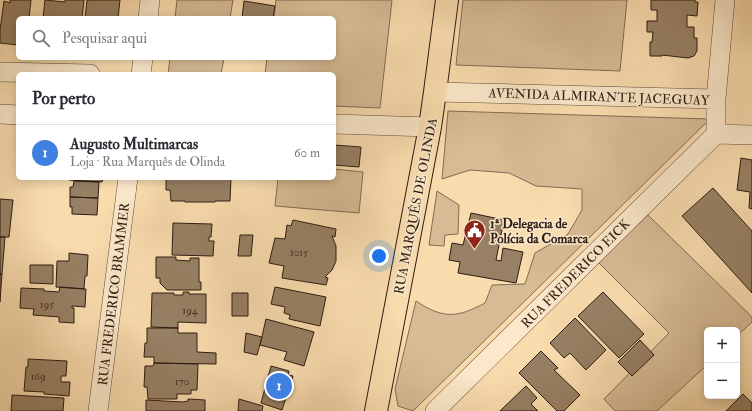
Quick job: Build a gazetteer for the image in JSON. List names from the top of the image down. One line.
{"streets":{"main road":["RUA MARQUÊS DE OLINDA"],"street":["AVENIDA ALMIRANTE JACEGUAY","RUA FREDERICO EICK","RUA FREDERICO BRAMMER"]},"crossings":[["AVENIDA ALMIRANTE JACEGUAY","RUA MARQUÊS DE OLINDA"],["AVENIDA ALMIRANTE JACEGUAY","RUA FREDERICO EICK"]],"places":{"public building":["1ª Delegacia de Polícia da Comarca"]},"house_numbers":["1015","195","194","169","170"],"page":{"search":"Pesquisar aqui","heading":"Por perto","list":[{"mark":"1","name":"Augusto Multimarcas","note":"Loja · Rua Marquês de Olinda","value":"60 m"}],"map_buttons":["+","−"],"pins":"1"}}
